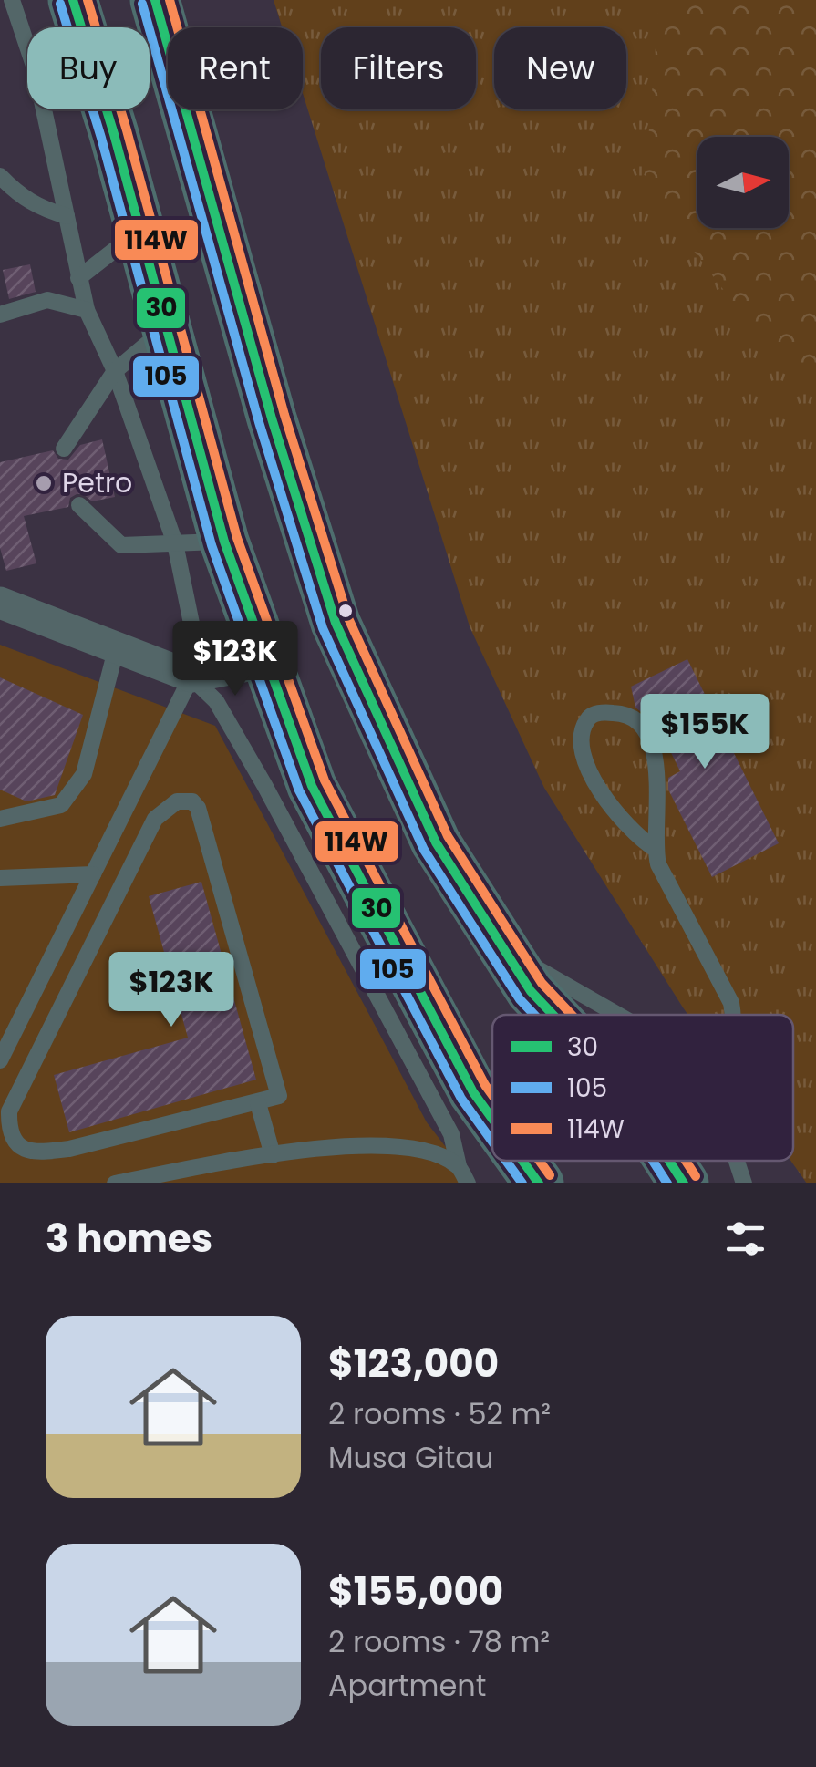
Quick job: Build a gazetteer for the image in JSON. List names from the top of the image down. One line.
{"places":["Petro"],"lines":["transit line 30","transit line 114W","transit line 105"],"legend":["30","105","114W"],"north":"right","page":{"chip":["Buy","Rent","Filters","New"],"price":["$123K","$155K","$123K"],"heading":"3 homes","list":[{"name":"$123,000","note":"2 rooms · 52 m² · Musa Gitau"},{"name":"$155,000","note":"2 rooms · 78 m² · Apartment"}]}}
